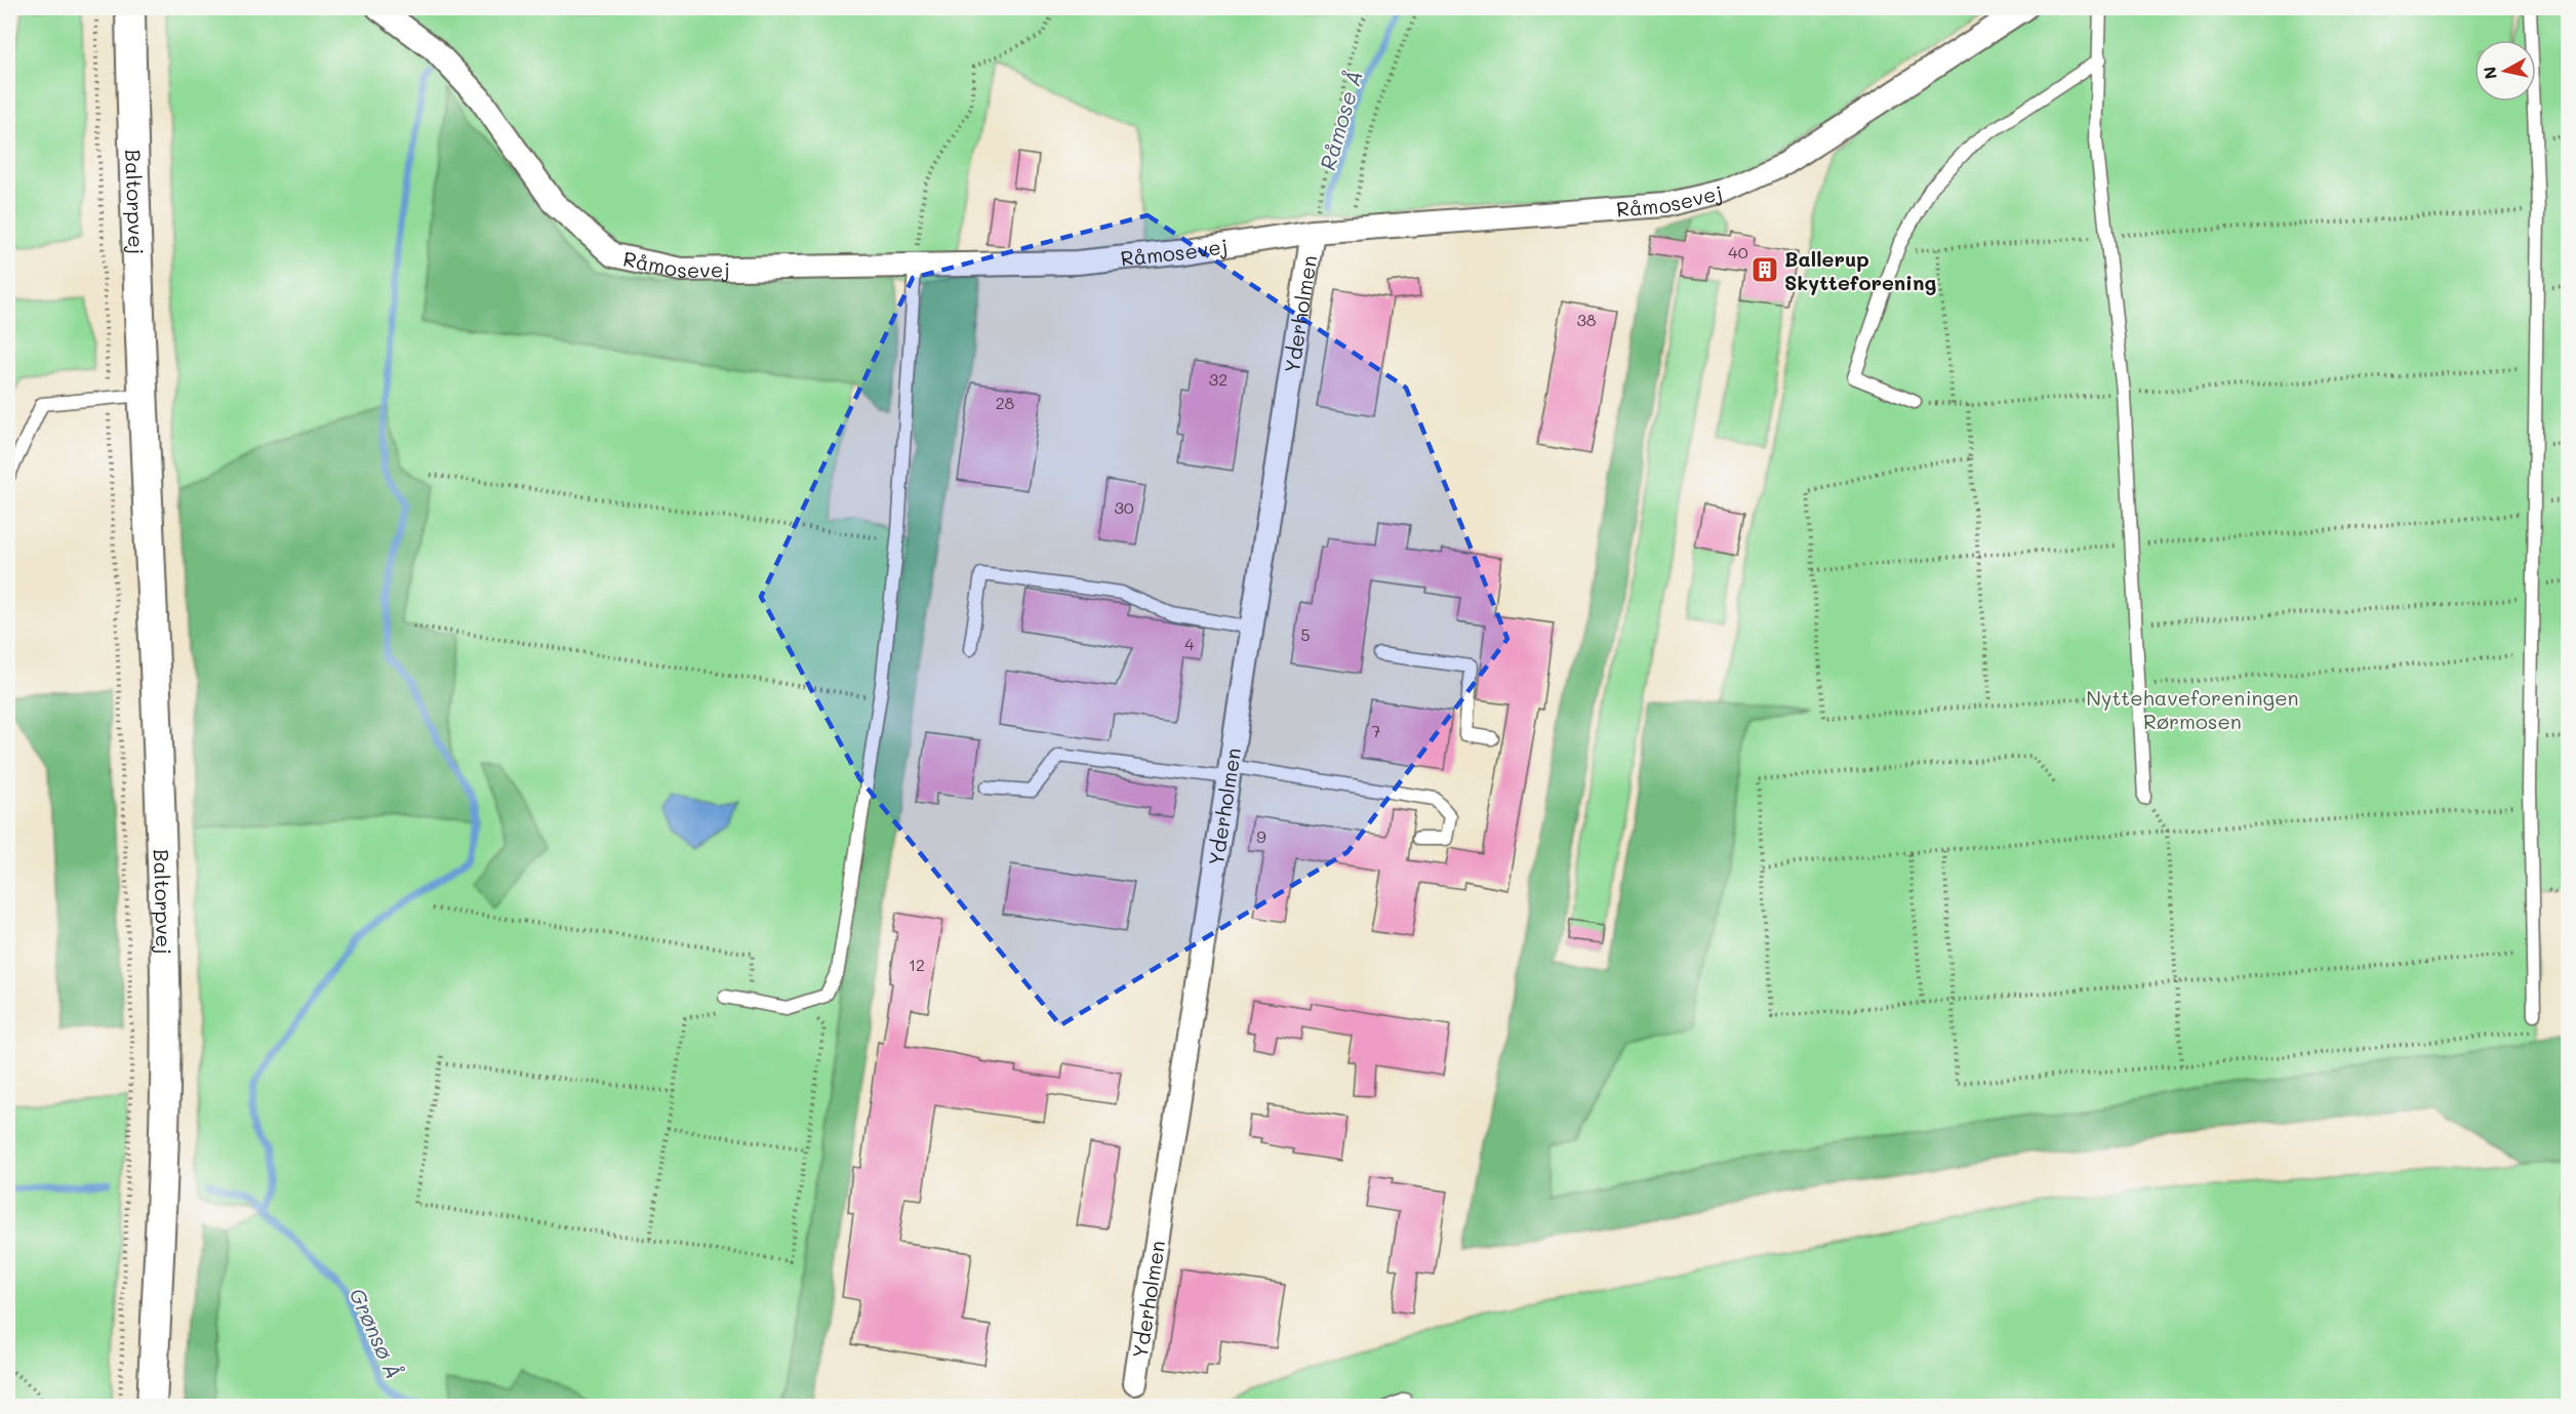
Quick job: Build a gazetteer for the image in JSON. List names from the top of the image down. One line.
{"streets":{"street":["Råmosevej","Baltorpvej","Yderholmen"]},"crossings":[["Råmosevej","Yderholmen"]],"water":["Råmose Å","Grønsø Å"],"parks":["Nyttehaveforeningen Rørmosen"],"places":{"building":["Ballerup Skytteforening"]},"house_numbers":["40","38","32","28","30","5","4","7","9","12"],"north":"left"}
